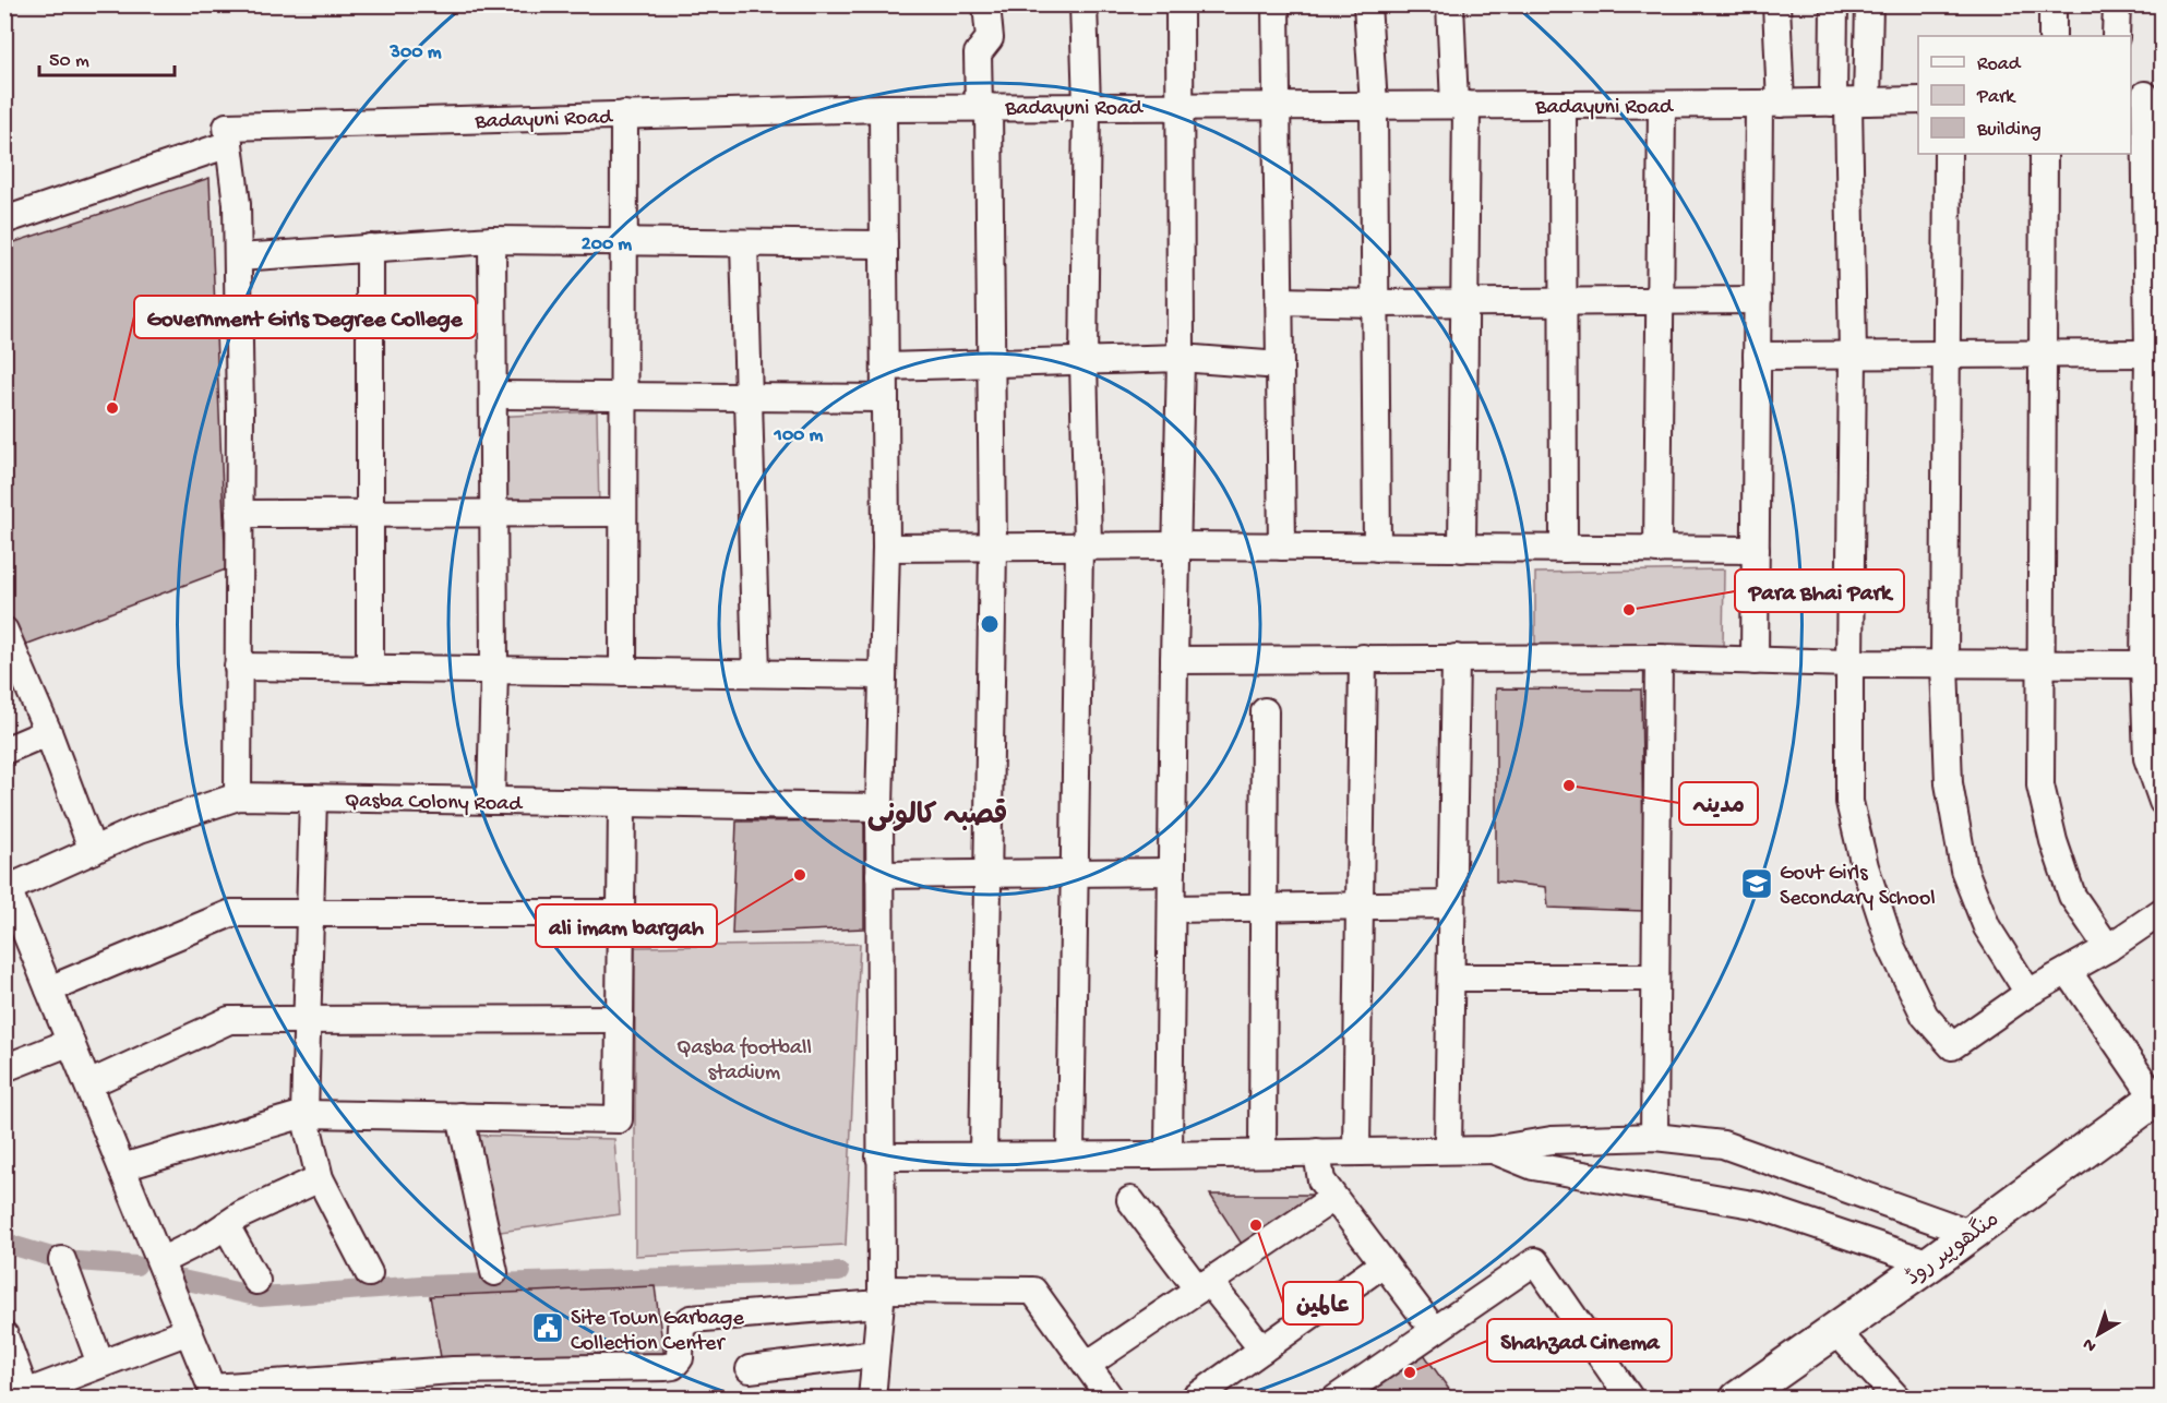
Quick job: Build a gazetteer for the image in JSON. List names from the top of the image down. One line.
{"streets":{"main road":["منگھوپیر روڈ"],"street":["Badayuni Road","Qasba Colony Road"]},"districts":["قصبہ کالونی"],"parks":["Qasba football stadium"],"places":{"other":["Government Girls Degree College","Para Bhai Park","مدینہ","ali imam bargah","عالمین","Shahzad Cinema"],"school or university":["Govt Girls Secondary School"],"public building":["Site Town Garbage Collection Center"]},"legend":["Road","Park","Building"],"scale_bar":"50 m","north":"bottom left","rings":["300 m","200 m","100 m"]}
